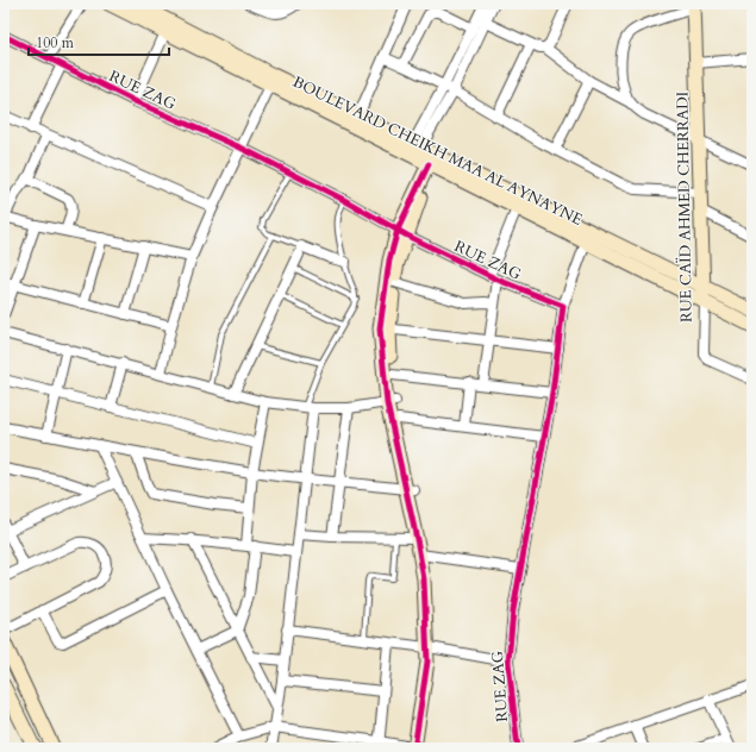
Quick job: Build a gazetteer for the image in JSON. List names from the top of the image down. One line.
{"streets":{"street":["RUE ZAG","BOULEVARD CHEIKH MAA AL AYNAYNE","RUE CAÏD AHMED CHERRADI"]},"crossings":[["BOULEVARD CHEIKH MAA AL AYNAYNE","RUE CAÏD AHMED CHERRADI"]],"scale_bar":"100 m"}
